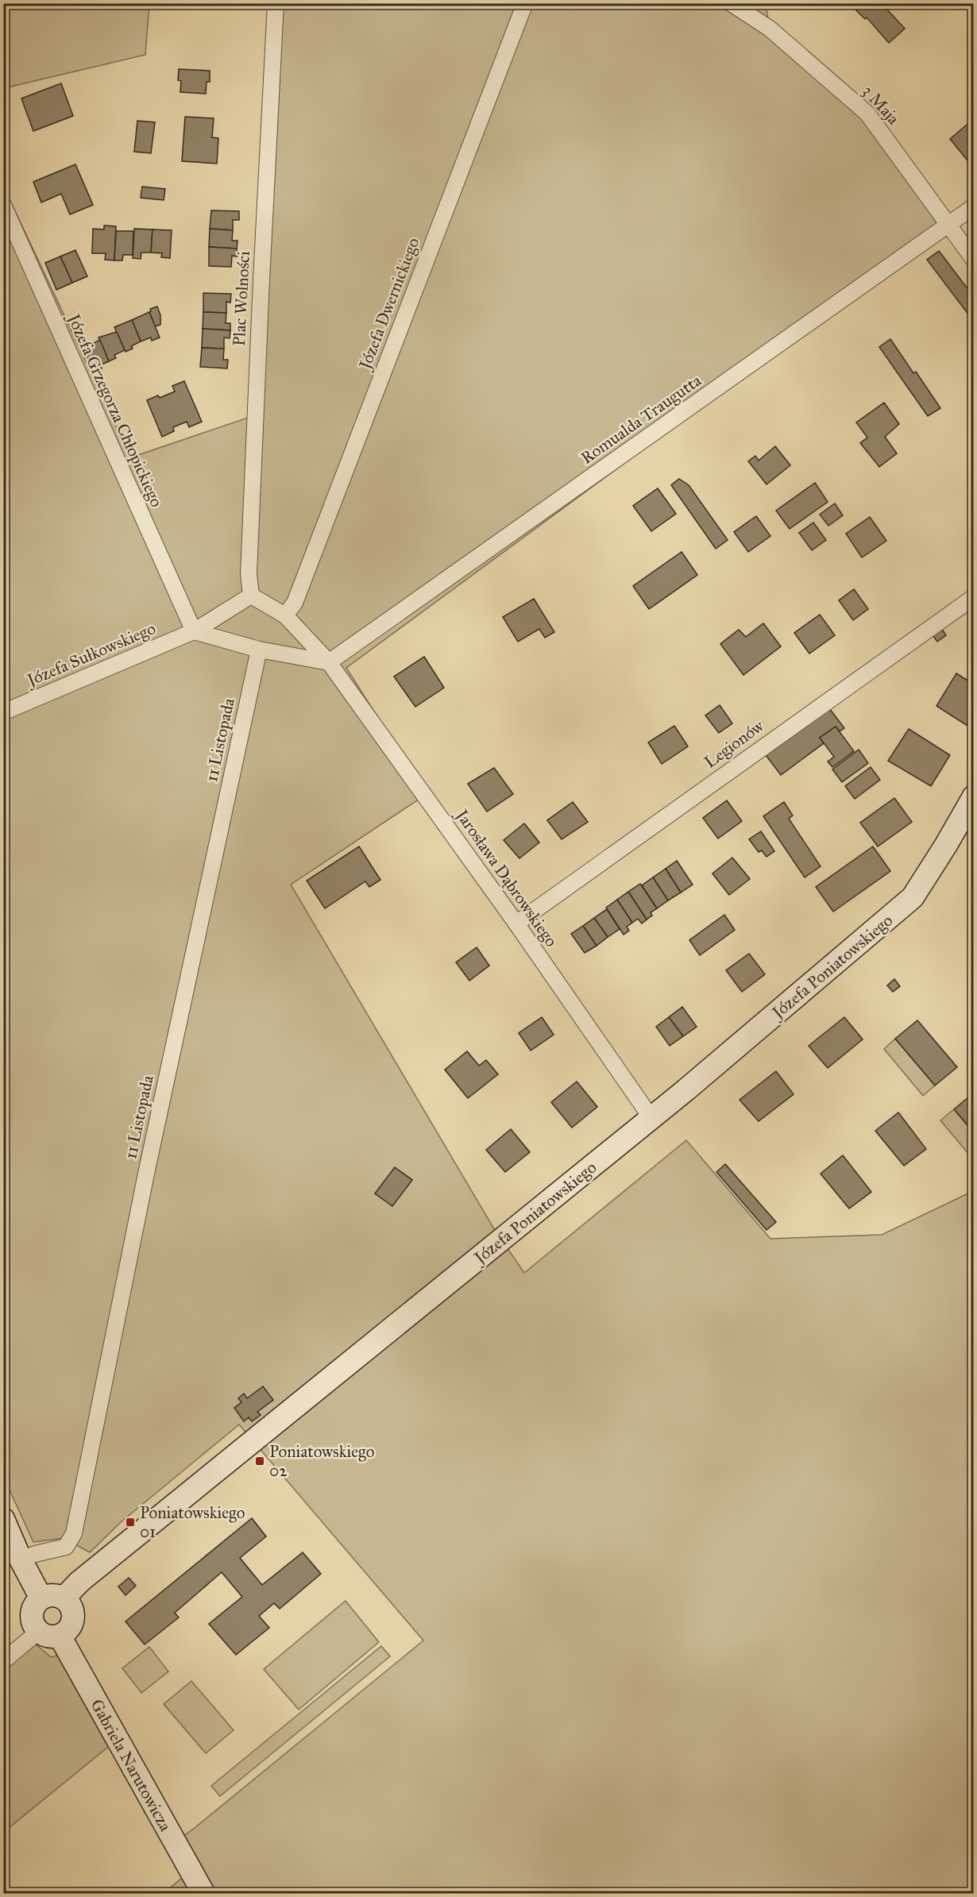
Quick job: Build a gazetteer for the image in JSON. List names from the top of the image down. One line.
{"streets":{"street":["3 Maja","Plac Wolności","Józefa Dwernickiego","Józefa Grzegorza Chłopickiego","Romualda Traugutta","Józefa Sułkowskiego","11 Listopada","Legionów","Jarosława Dąbrowskiego","Józefa Poniatowskiego","Gabriela Narutowicza"]},"crossings":[["3 Maja","Romualda Traugutta"],["Plac Wolności","Józefa Sułkowskiego"],["Józefa Dwernickiego","Jarosława Dąbrowskiego"],["Józefa Grzegorza Chłopickiego","Józefa Sułkowskiego"],["Romualda Traugutta","Jarosława Dąbrowskiego"],["Legionów","Jarosława Dąbrowskiego"],["Jarosława Dąbrowskiego","Józefa Poniatowskiego"],["Józefa Poniatowskiego","Gabriela Narutowicza"]],"places":{"transit":["Poniatowskiego 02","Poniatowskiego 01"]}}
